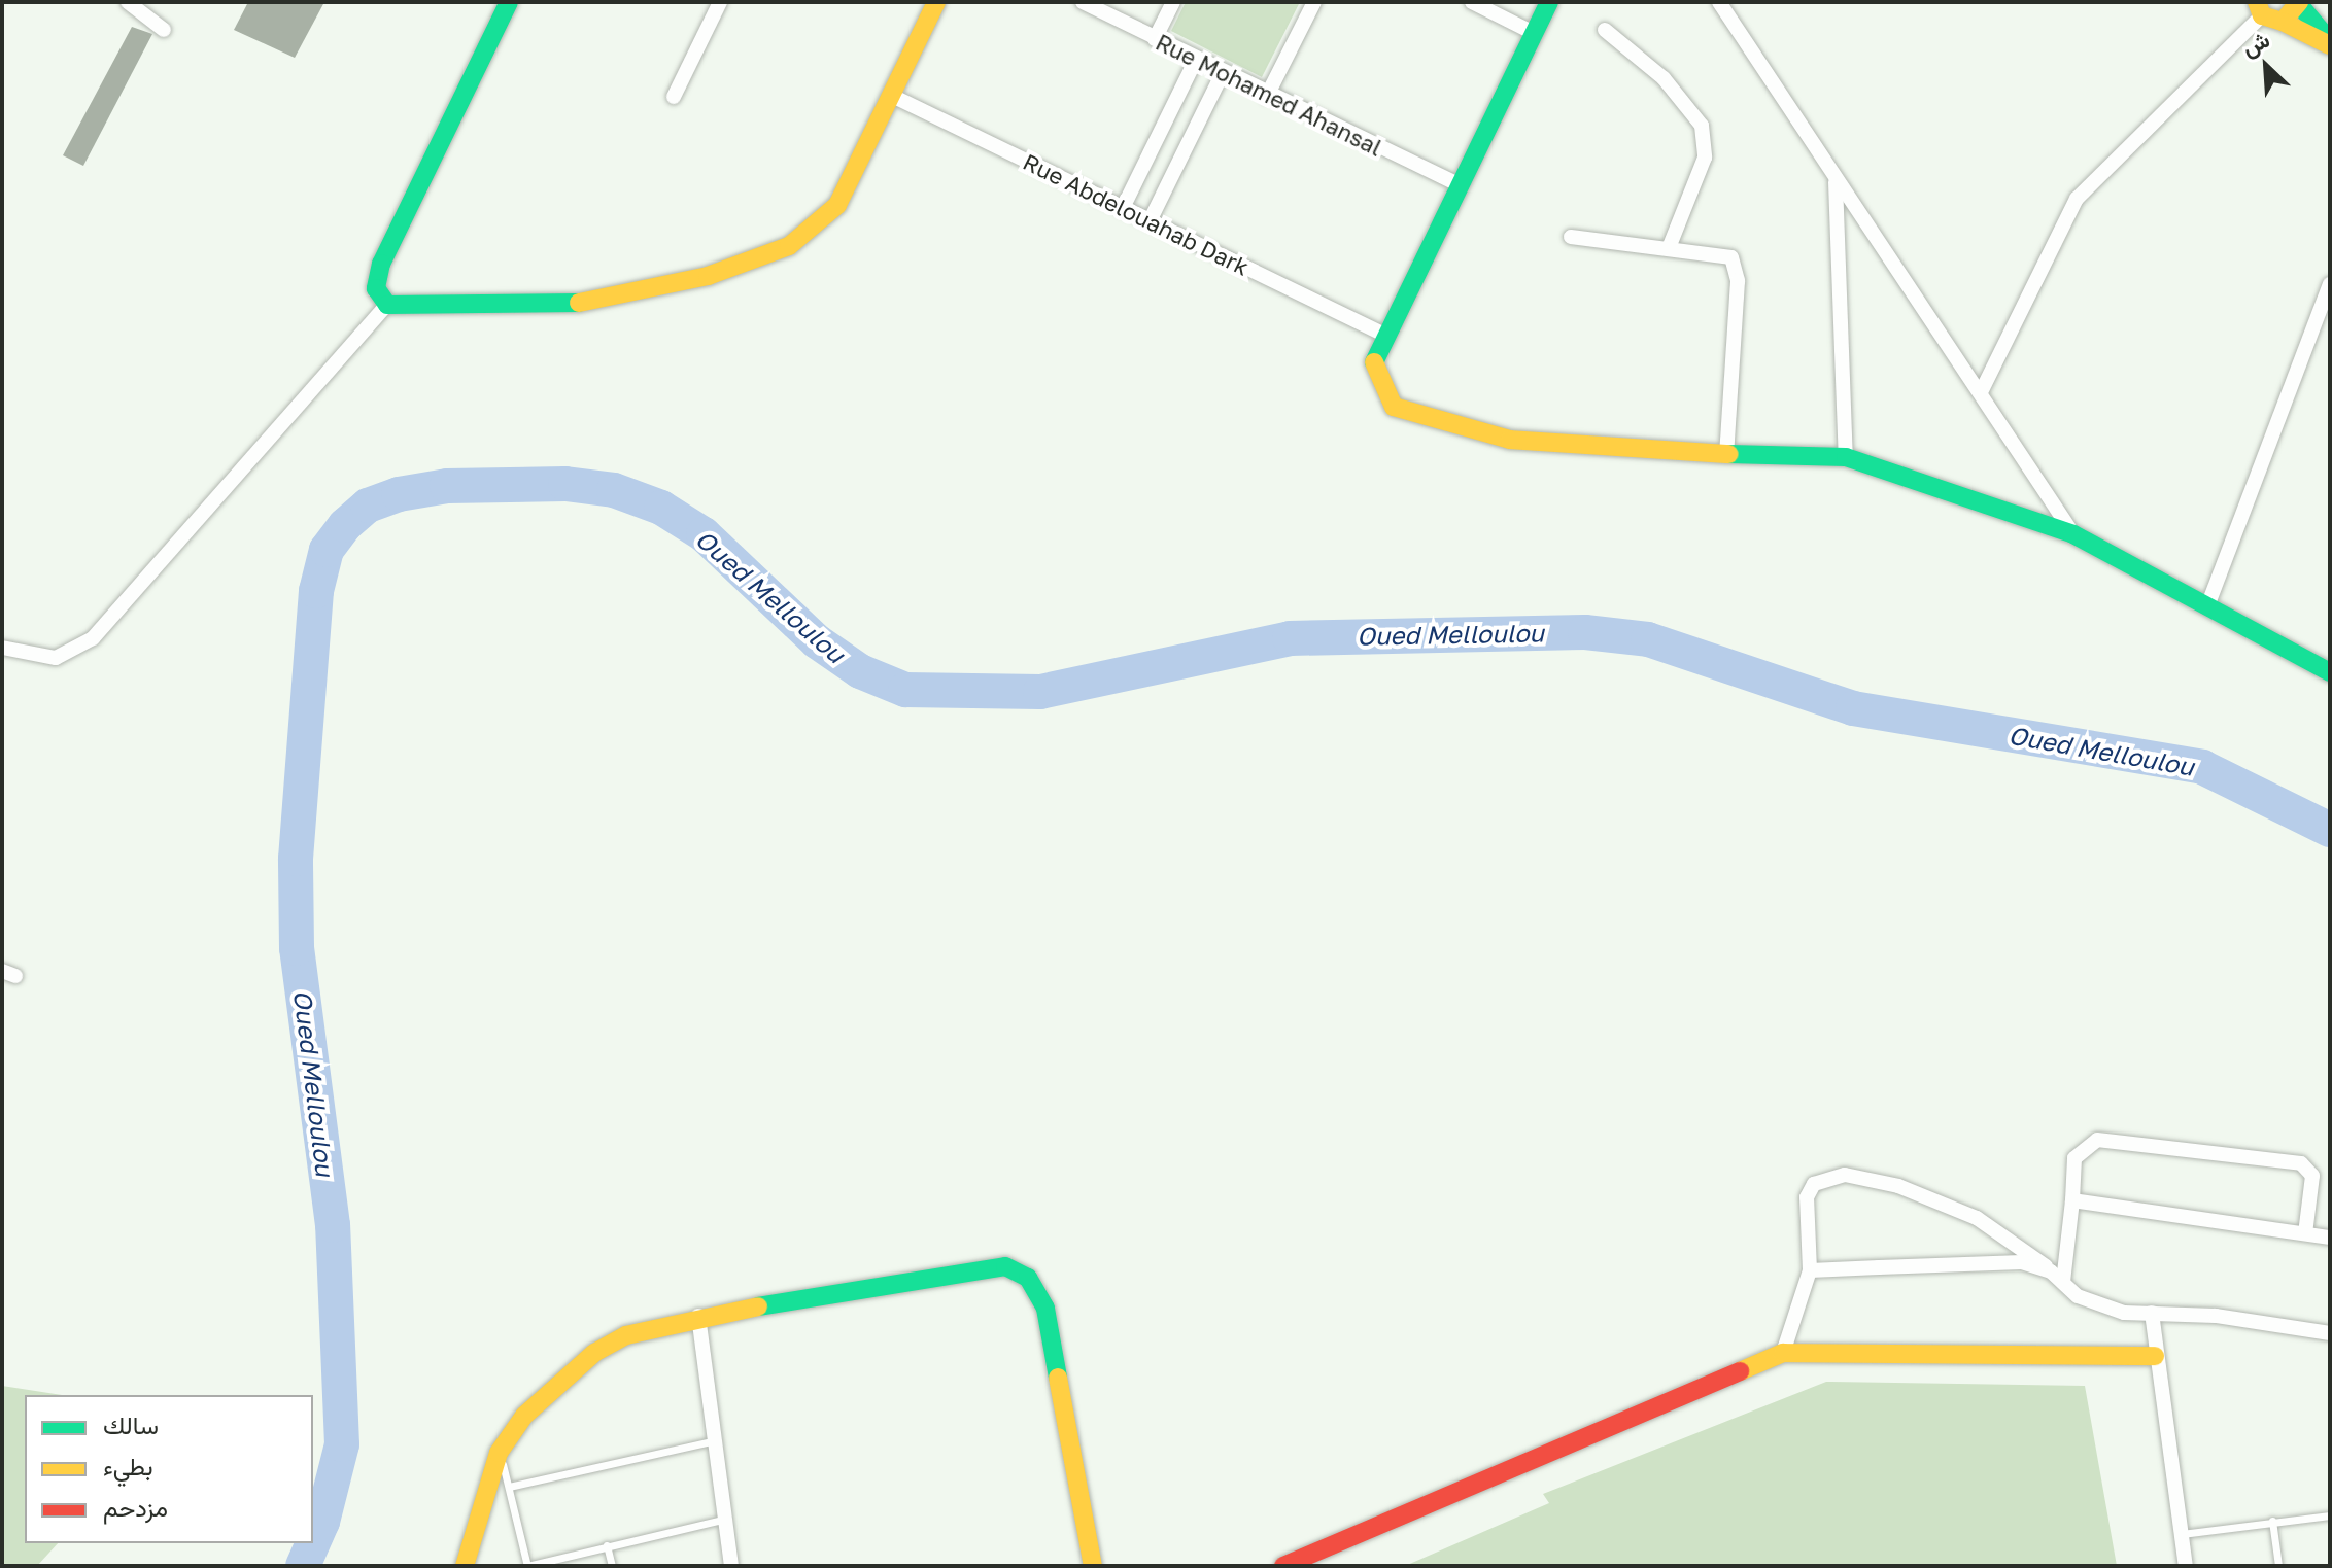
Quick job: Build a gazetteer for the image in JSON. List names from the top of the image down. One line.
{"streets":{"street":["Rue Mohamed Ahansal","Rue Abdelouahab Dark"]},"water":["Oued Melloulou"],"legend":["سالك","بطيء","مزدحم"],"north":"top left"}
